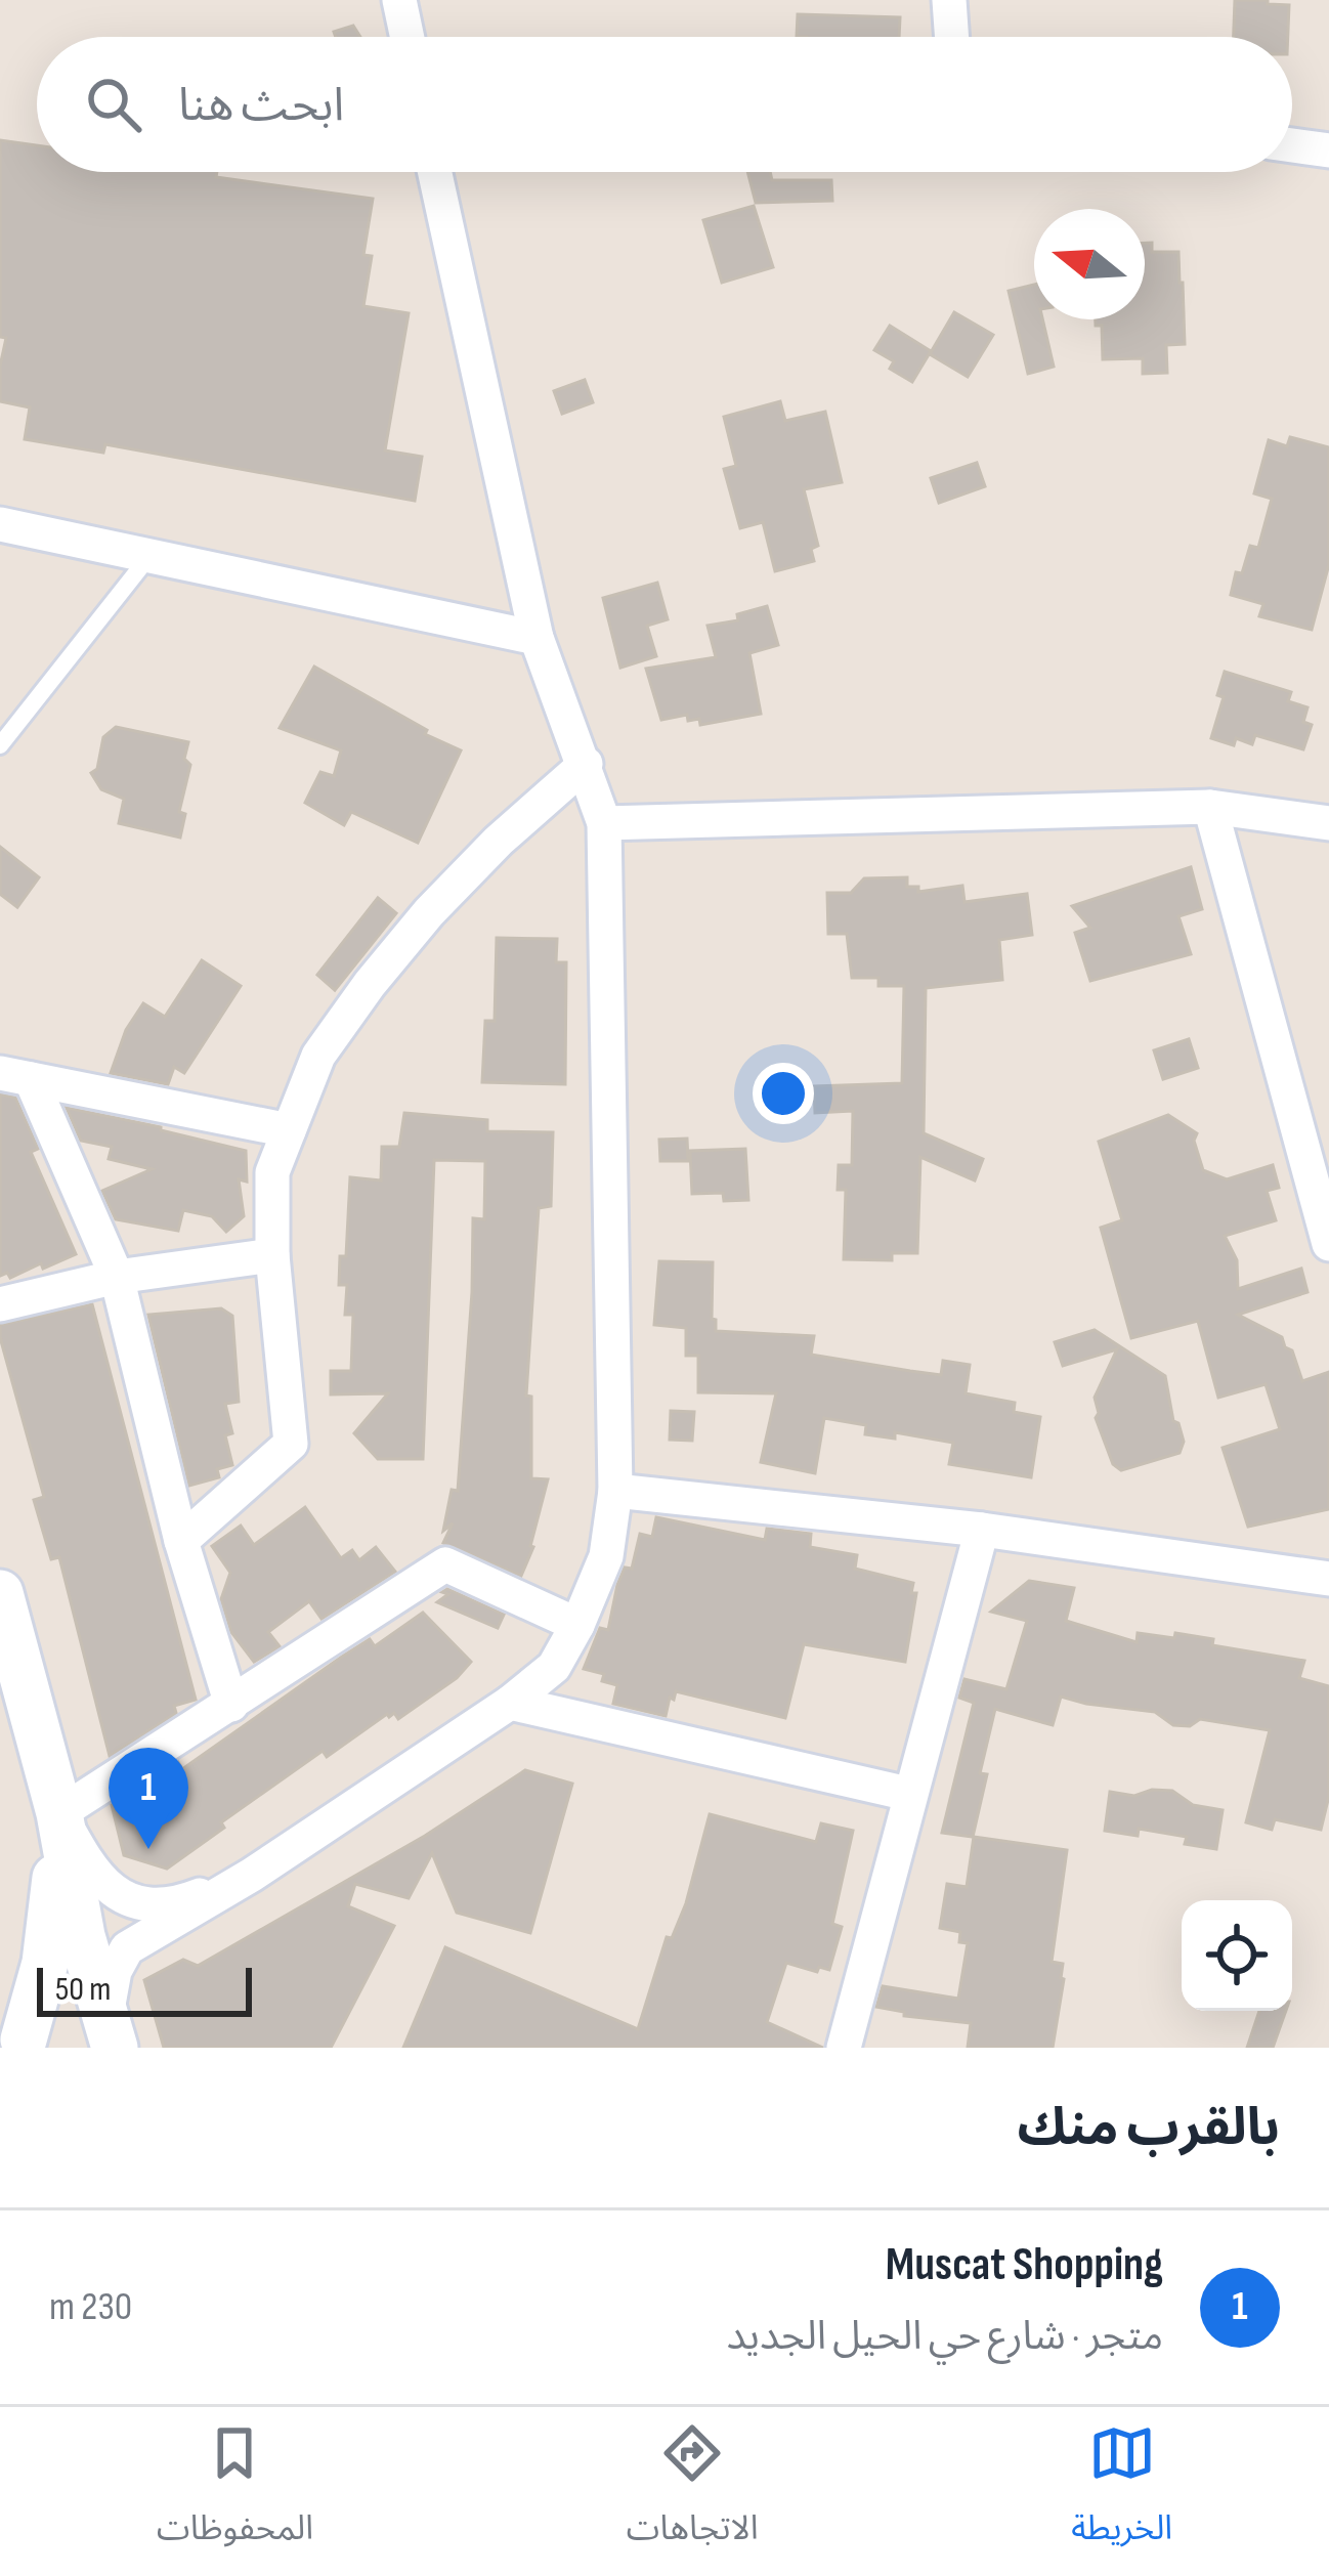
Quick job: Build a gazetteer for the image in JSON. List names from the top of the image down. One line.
{"scale_bar":"50 m","north":"left","page":{"search":"ابحث هنا","pins":"1","scale":"50 m","heading":"بالقرب منك","list":[{"mark":"1","name":"Muscat Shopping","note":"متجر · شارع حي الحيل الجديد","value":"230 m"}],"nav":["الخريطة","الاتجاهات","المحفوظات"]}}
